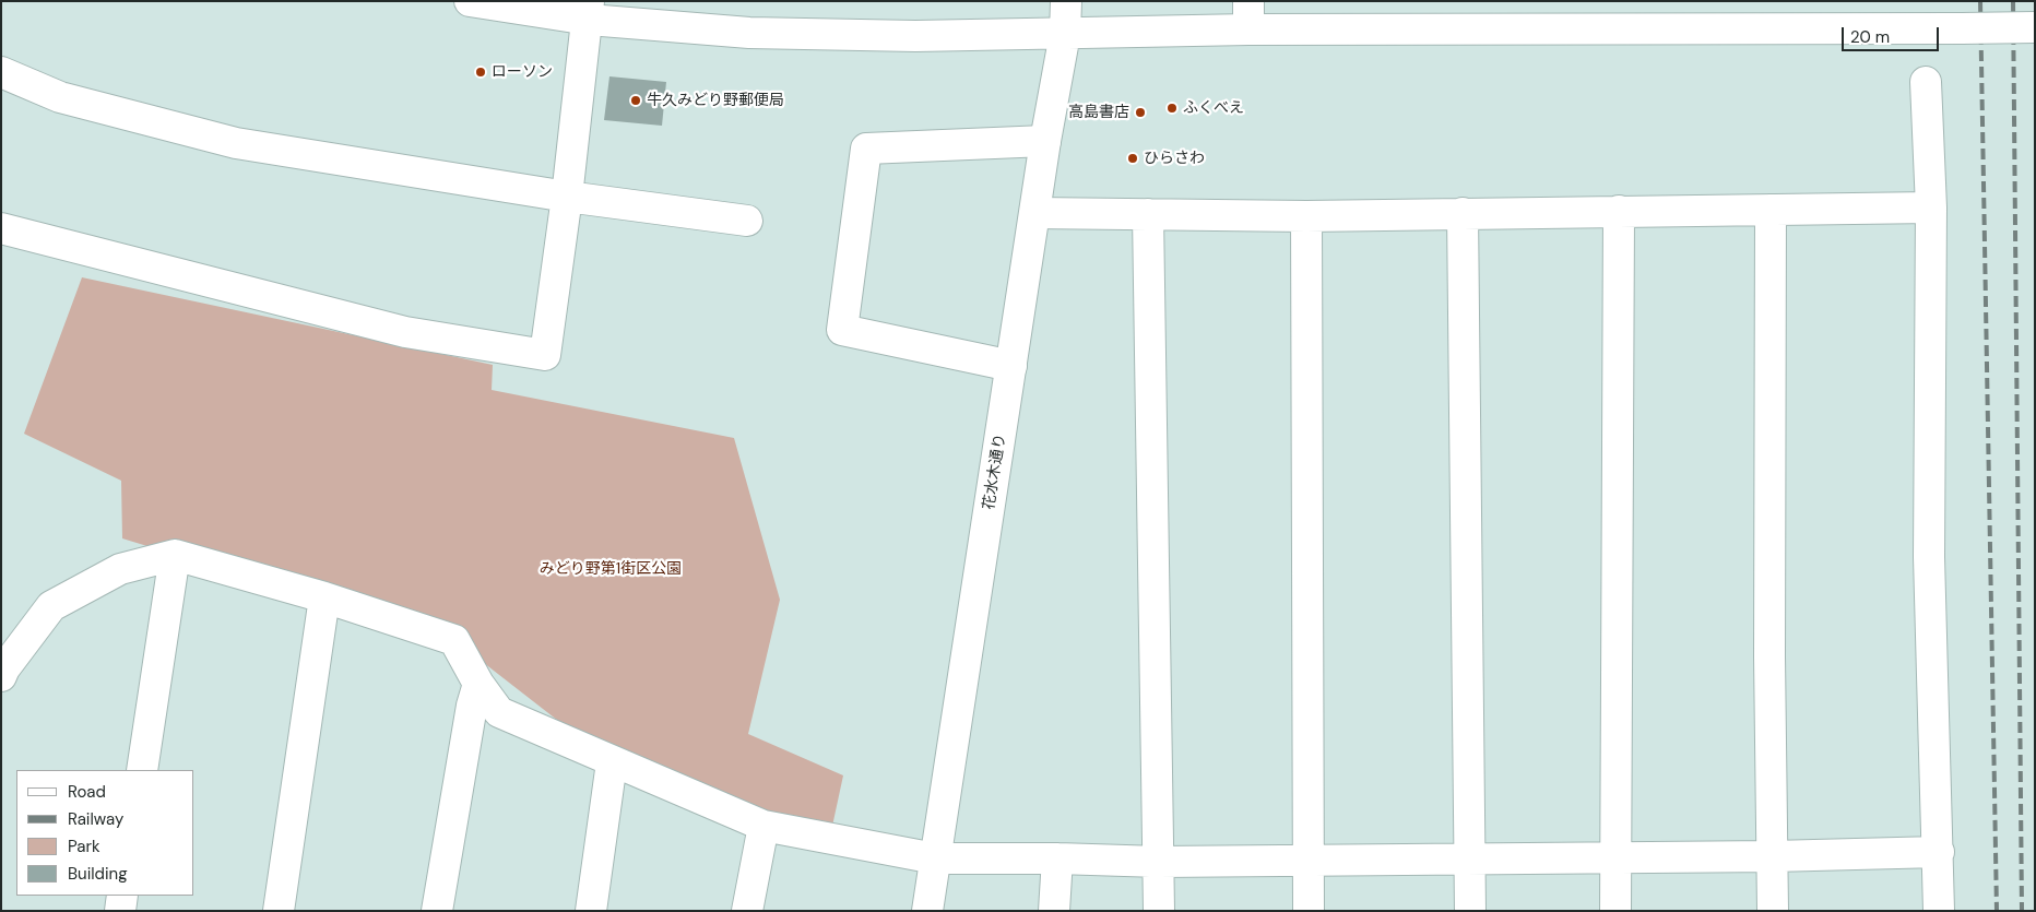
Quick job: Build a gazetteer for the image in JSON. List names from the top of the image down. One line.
{"streets":{"street":["花水木通り"]},"parks":["みどり野第1街区公園"],"places":["ローソン","牛久みどり野郵便局","ふくべえ","高島書店","ひらさわ"],"legend":["Road","Railway","Park","Building"],"scale_bar":"20 m"}
